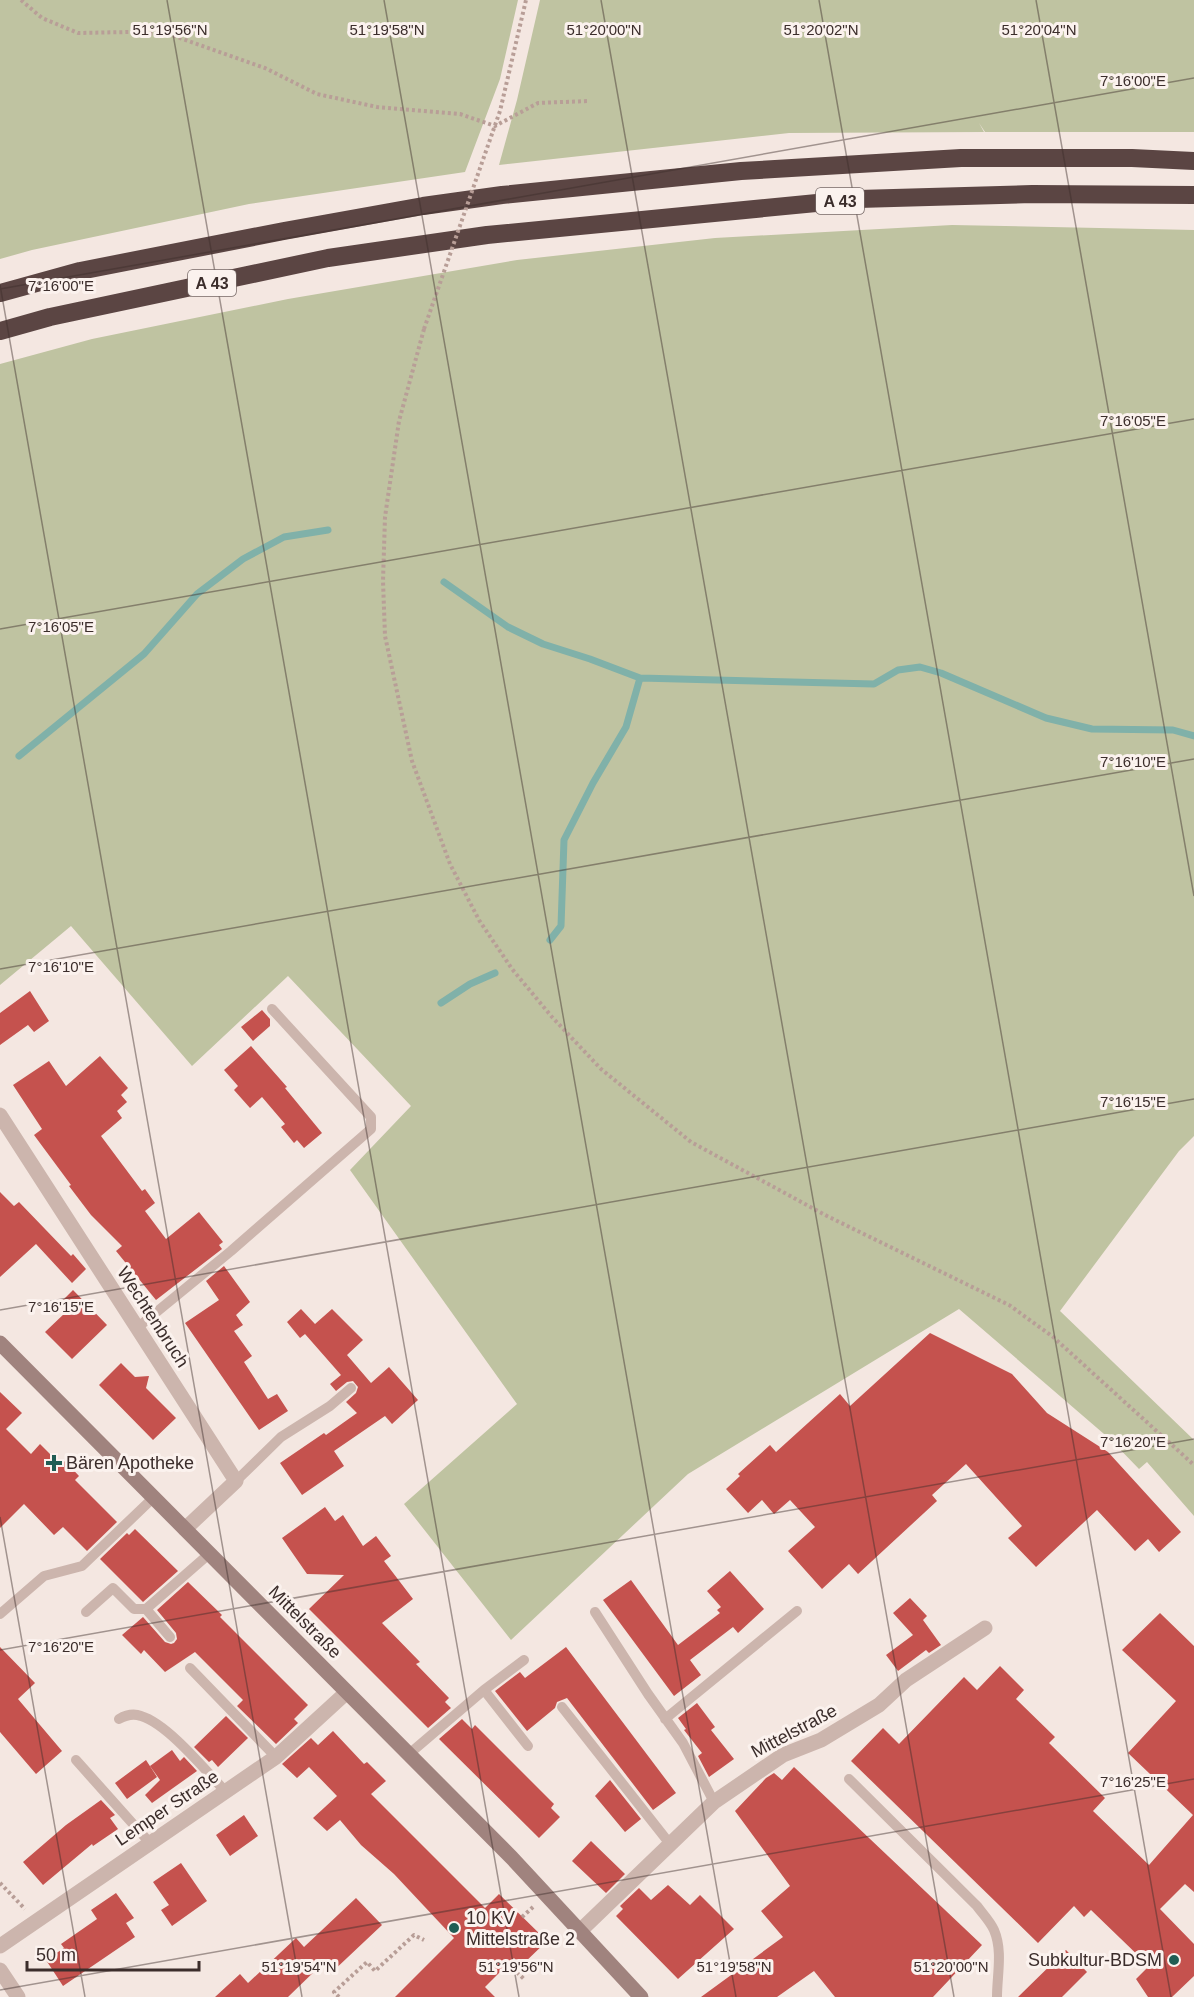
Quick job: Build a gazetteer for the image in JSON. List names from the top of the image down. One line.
{"streets":{"highway":["A 43"],"main road":["Mittelstraße"],"street":["Wechtenbruch","Lemper Straße"]},"crossings":[["Mittelstraße","Lemper Straße"]],"places":{"health":["Bären Apotheke"],"other":["10 KV Mittelstraße 2","Subkultur-BDSM"]},"scale_bar":"50 m","coordinates":["51°20'04\"N","51°19'56\"N","51°19'58\"N","51°20'00\"N","51°20'02\"N","7°16'00\"E","7°16'05\"E","7°16'10\"E","7°16'15\"E","7°16'20\"E","7°16'25\"E","51°19'54\"N"]}
